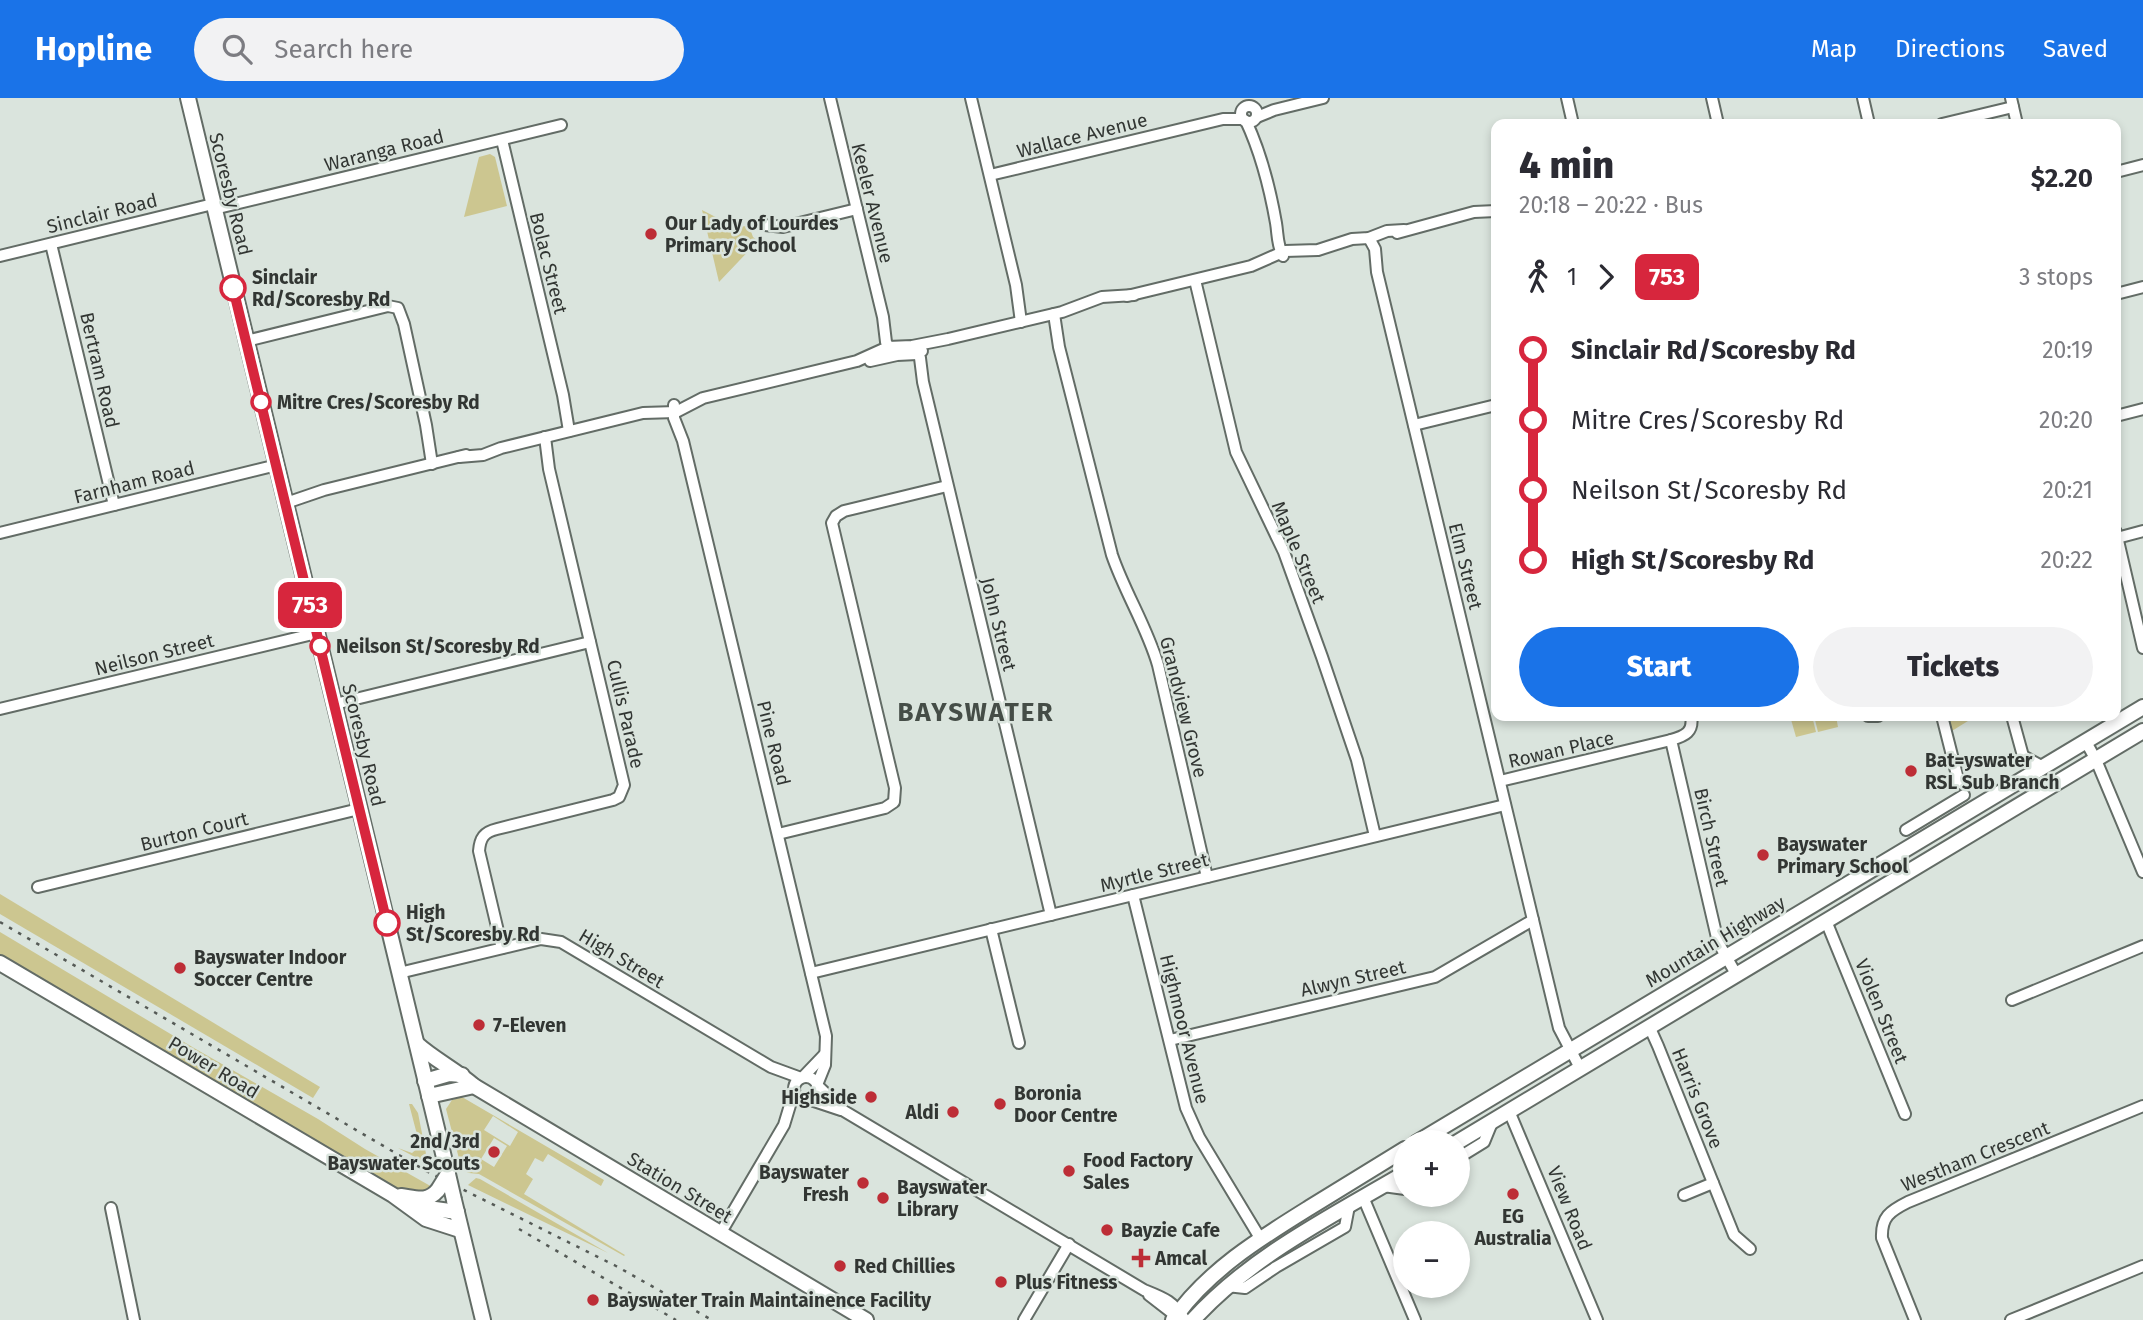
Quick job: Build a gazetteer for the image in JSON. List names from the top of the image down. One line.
{"streets":{"main road":["Scoresby Road","Mountain Highway","Power Road","Station Street"],"street":["Wallace Avenue","Waranga Road","Keeler Avenue","Sinclair Road","Bolac Street","Bertram Road","Farnham Road","Maple Street","Elm Street","John Street","Neilson Street","Grandview Grove","Cullis Parade","Pine Road","Rowan Place","Burton Court","Birch Street","Myrtle Street","High Street","Alwyn Street","Violen Street","Highmoor Avenue","Harris Grove","Westham Crescent","View Road"]},"crossings":[["Waranga Road","Scoresby Road"],["Waranga Road","Sinclair Road"],["Waranga Road","Bolac Street"],["Scoresby Road","Sinclair Road"],["Scoresby Road","Farnham Road"],["Scoresby Road","Neilson Street"],["Scoresby Road","Burton Court"],["Scoresby Road","High Street"],["Scoresby Road","Power Road"],["Scoresby Road","Station Street"],["Sinclair Road","Bertram Road"],["Bertram Road","Farnham Road"],["Maple Street","Myrtle Street"],["Elm Street","Rowan Place"],["Elm Street","Myrtle Street"],["Elm Street","Mountain Highway"],["Elm Street","Alwyn Street"],["John Street","Myrtle Street"],["Grandview Grove","Myrtle Street"],["Cullis Parade","High Street"],["Pine Road","Myrtle Street"],["Pine Road","High Street"],["Rowan Place","Birch Street"],["Birch Street","Mountain Highway"],["Myrtle Street","Highmoor Avenue"],["Mountain Highway","Violen Street"],["Mountain Highway","Harris Grove"],["Mountain Highway","View Road"],["Alwyn Street","Highmoor Avenue"]],"districts":["BAYSWATER"],"places":{"other":["Our Lady of Lourdes Primary School","Sinclair Rd/Scoresby Rd","Mitre Cres/Scoresby Rd","Neilson St/Scoresby Rd","Bat=yswater RSL Sub Branch","Bayswater Primary School","High St/Scoresby Rd","Bayswater Indoor Soccer Centre","7-Eleven","Highside","Boronia Door Centre","Aldi","2nd/3rd Bayswater Scouts","Food Factory Sales","Bayswater Fresh","EG Australia","Bayswater Library","Bayzie Cafe","Red Chillies","Plus Fitness","Bayswater Train Maintainence Facility"],"health":["Amcal"]},"lines":["bus line 753"],"page":{"header":"Hopline","search":"Search here","nav":["Map","Directions","Saved"],"on_map":"753","heading":["4 min","20:18 – 20:22 · Bus","$2.20"],"legs":["1","753","3 stops"],"list":[{"name":"Sinclair Rd/Scoresby Rd","value":"20:19"},{"name":"Mitre Cres/Scoresby Rd","value":"20:20"},{"name":"Neilson St/Scoresby Rd","value":"20:21"},{"name":"High St/Scoresby Rd","value":"20:22"}],"buttons":["Start","Tickets"],"map_buttons":["+","−"]}}
